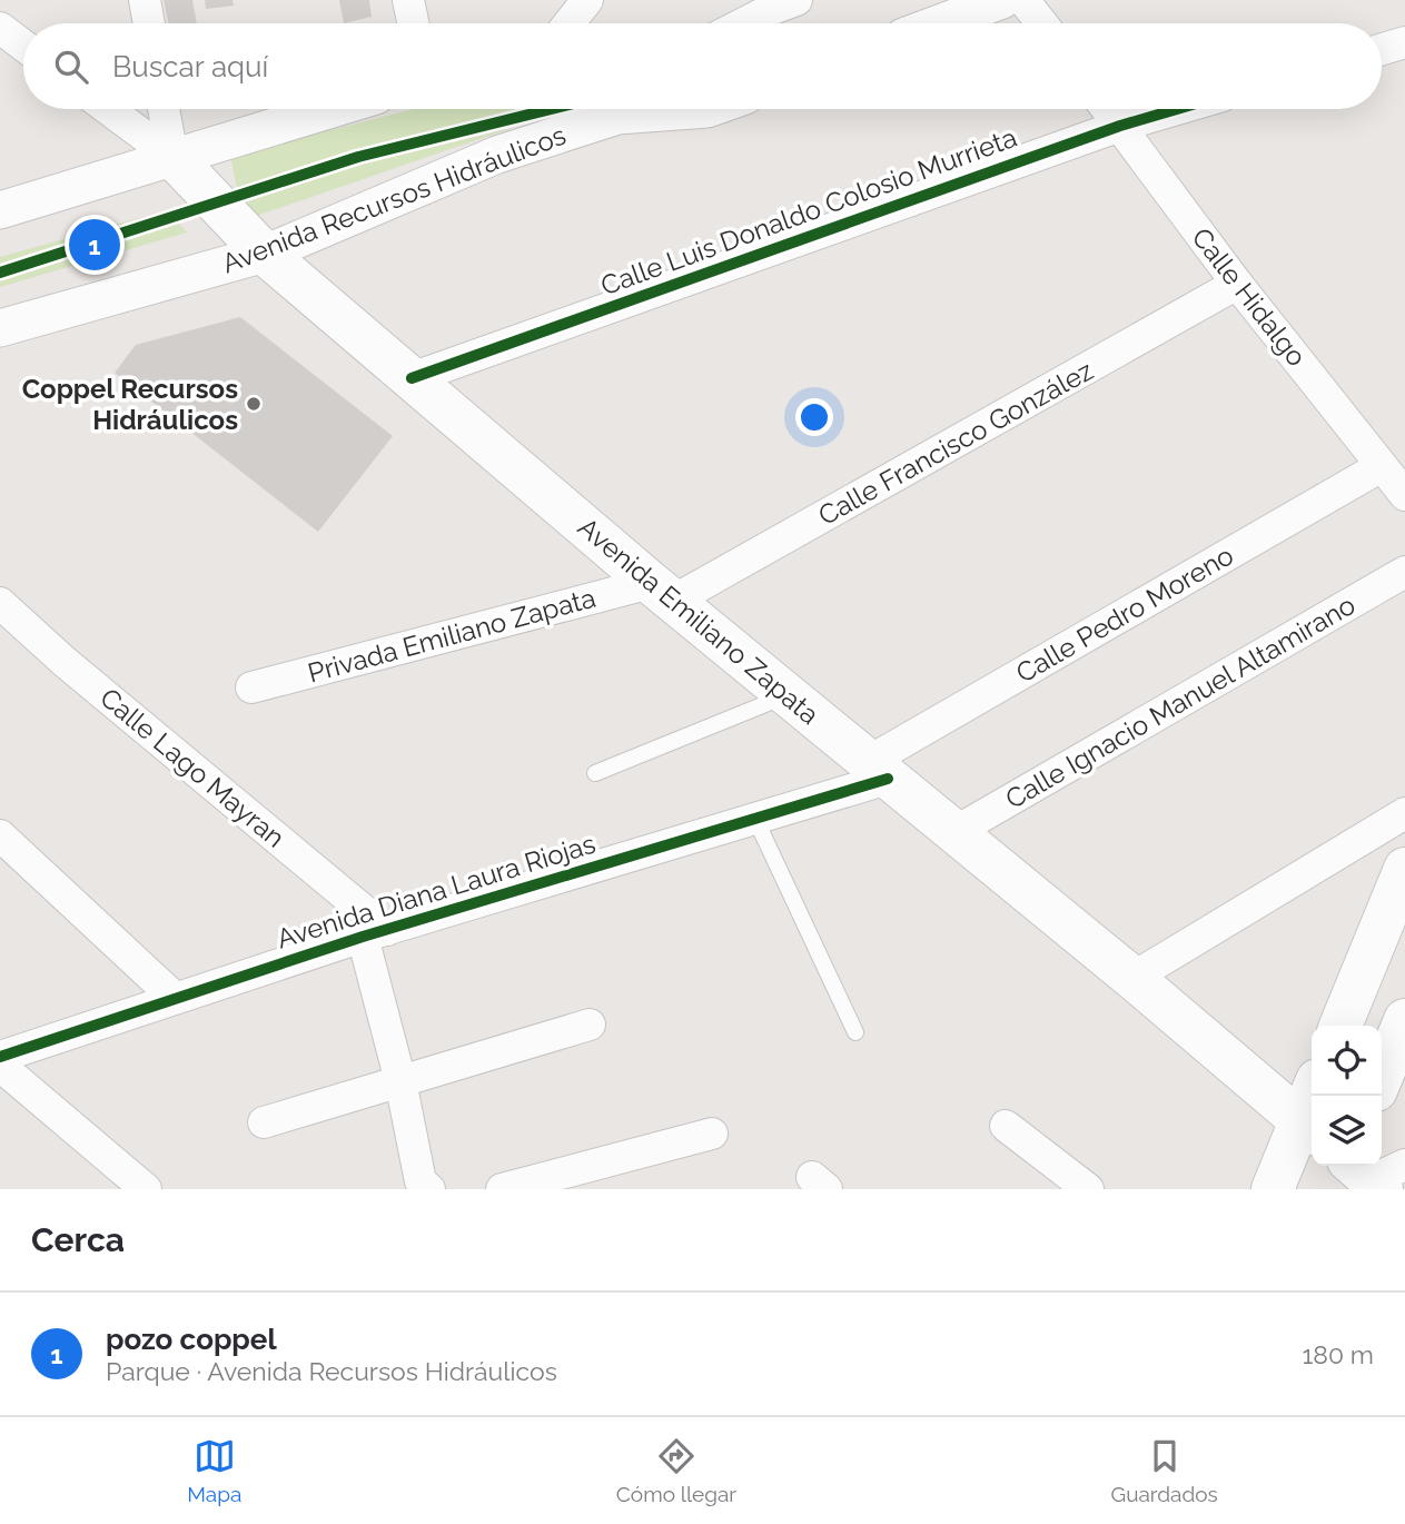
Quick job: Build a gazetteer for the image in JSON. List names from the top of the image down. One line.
{"streets":{"main road":["Avenida Emiliano Zapata"],"street":["Avenida Recursos Hidráulicos","Calle Luis Donaldo Colosio Murrieta","Calle Hidalgo","Calle Francisco González","Calle Pedro Moreno","Privada Emiliano Zapata","Calle Ignacio Manuel Altamirano","Calle Lago Mayran","Avenida Diana Laura Riojas"]},"crossings":[["Avenida Recursos Hidráulicos","Avenida Emiliano Zapata"],["Calle Luis Donaldo Colosio Murrieta","Calle Hidalgo"],["Calle Luis Donaldo Colosio Murrieta","Avenida Emiliano Zapata"],["Calle Hidalgo","Calle Francisco González"],["Calle Hidalgo","Calle Pedro Moreno"],["Calle Francisco González","Avenida Emiliano Zapata"],["Calle Francisco González","Privada Emiliano Zapata"],["Calle Pedro Moreno","Avenida Emiliano Zapata"],["Calle Pedro Moreno","Avenida Diana Laura Riojas"],["Avenida Emiliano Zapata","Privada Emiliano Zapata"],["Avenida Emiliano Zapata","Calle Ignacio Manuel Altamirano"],["Avenida Emiliano Zapata","Avenida Diana Laura Riojas"],["Calle Lago Mayran","Avenida Diana Laura Riojas"]],"places":["Coppel Recursos Hidráulicos"],"page":{"search":"Buscar aquí","pins":"1","heading":"Cerca","list":[{"mark":"1","name":"pozo coppel","note":"Parque · Avenida Recursos Hidráulicos","value":"180 m"}],"nav":["Mapa","Cómo llegar","Guardados"]}}
